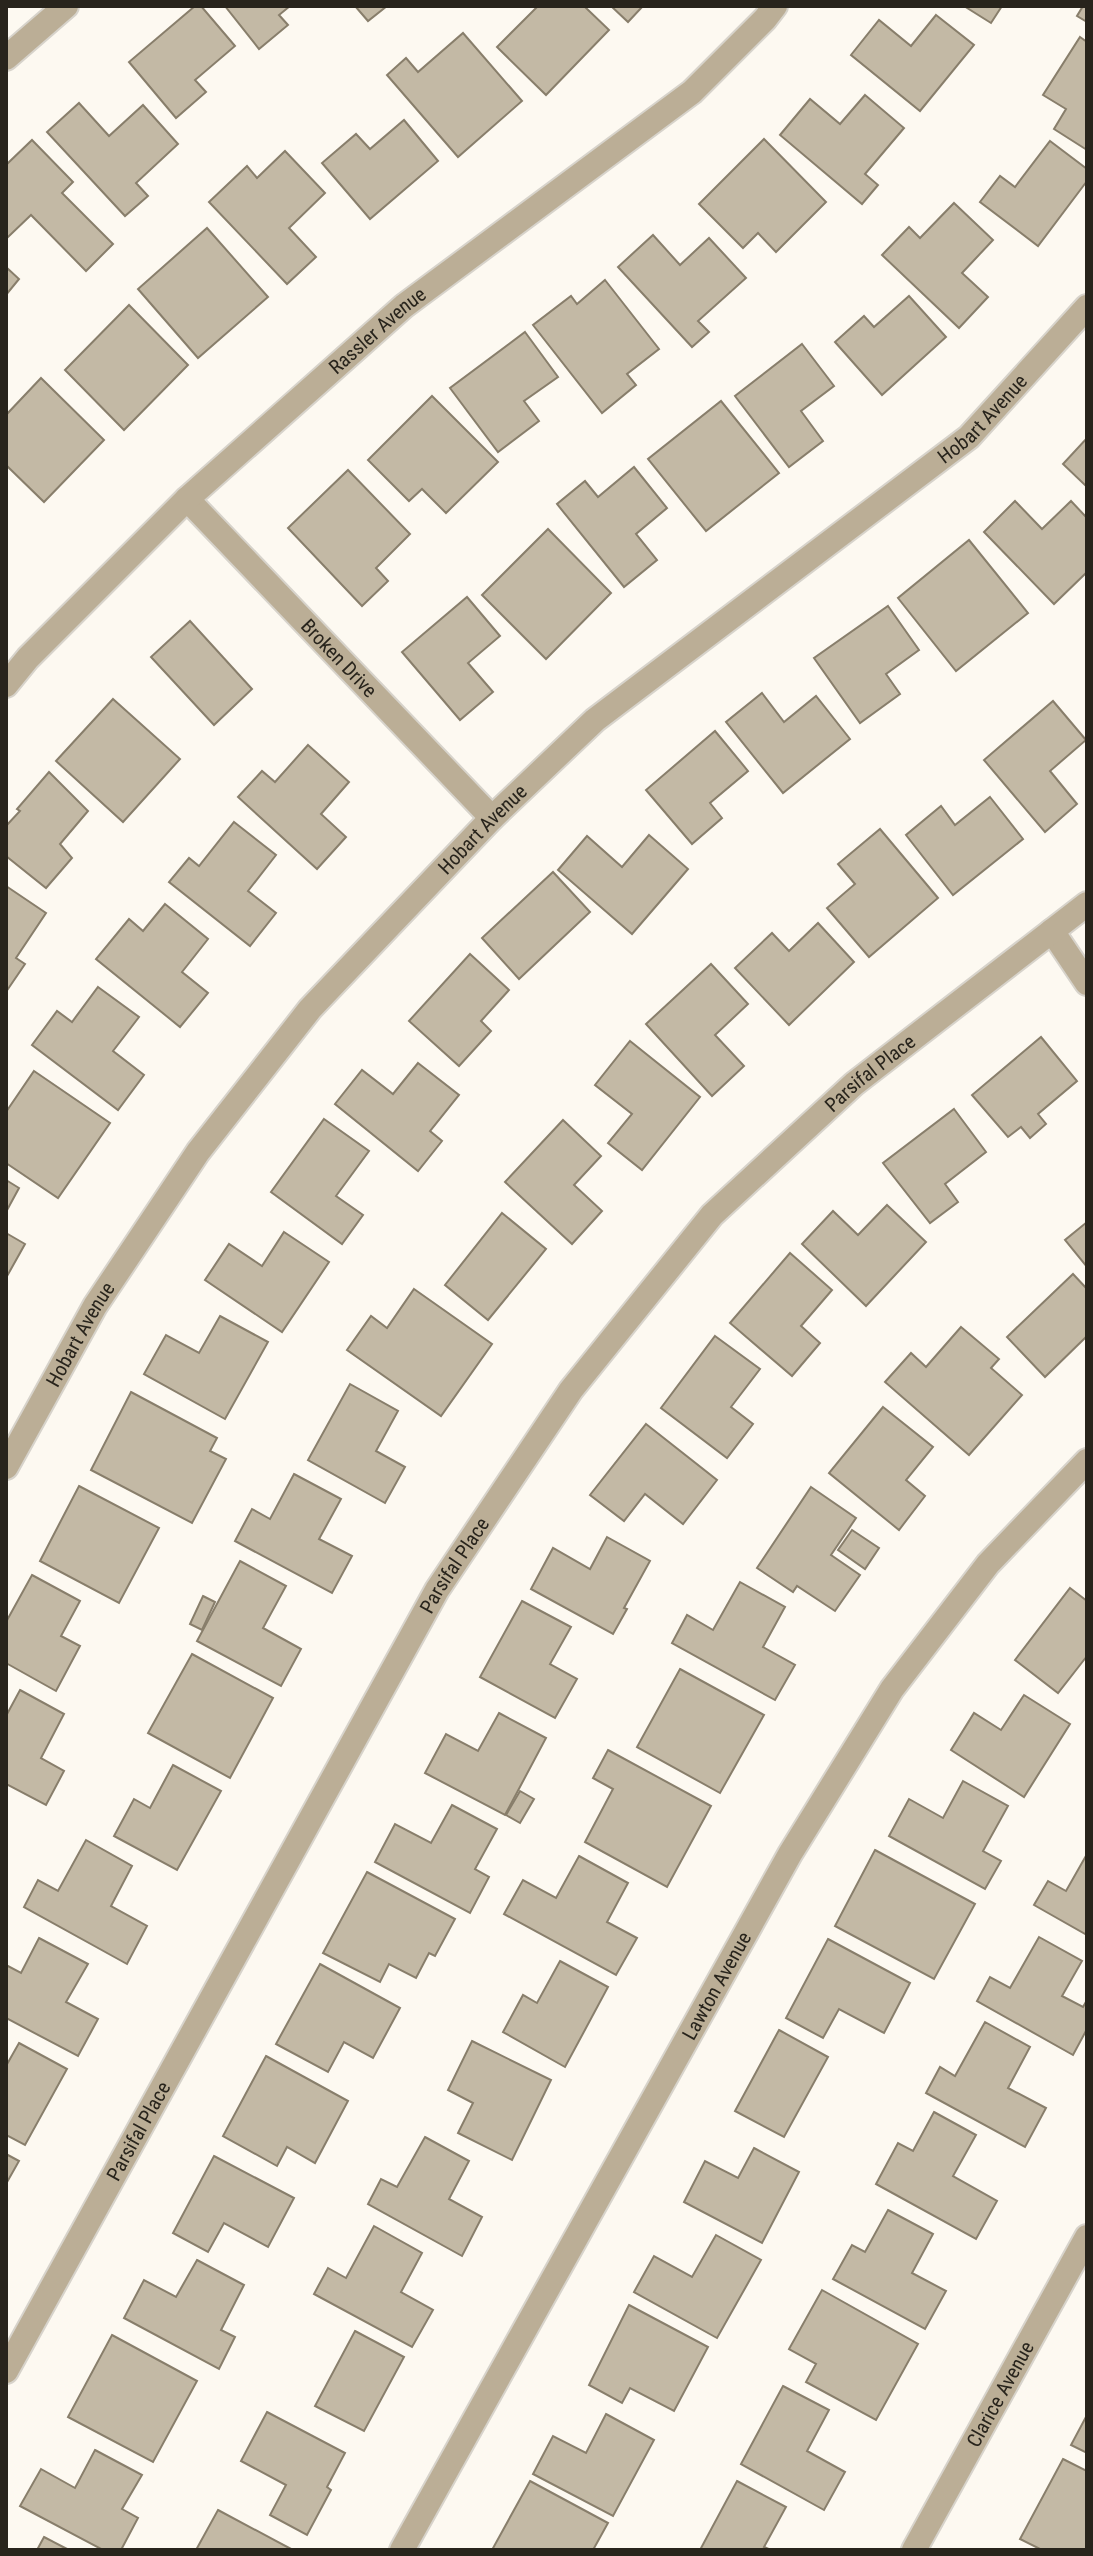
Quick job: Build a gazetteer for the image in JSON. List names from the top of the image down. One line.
{"streets":{"street":["Rassler Avenue","Hobart Avenue","Broken Drive","Parsifal Place","Lawton Avenue","Clarice Avenue"]},"crossings":[["Rassler Avenue","Broken Drive"],["Hobart Avenue","Broken Drive"]]}
